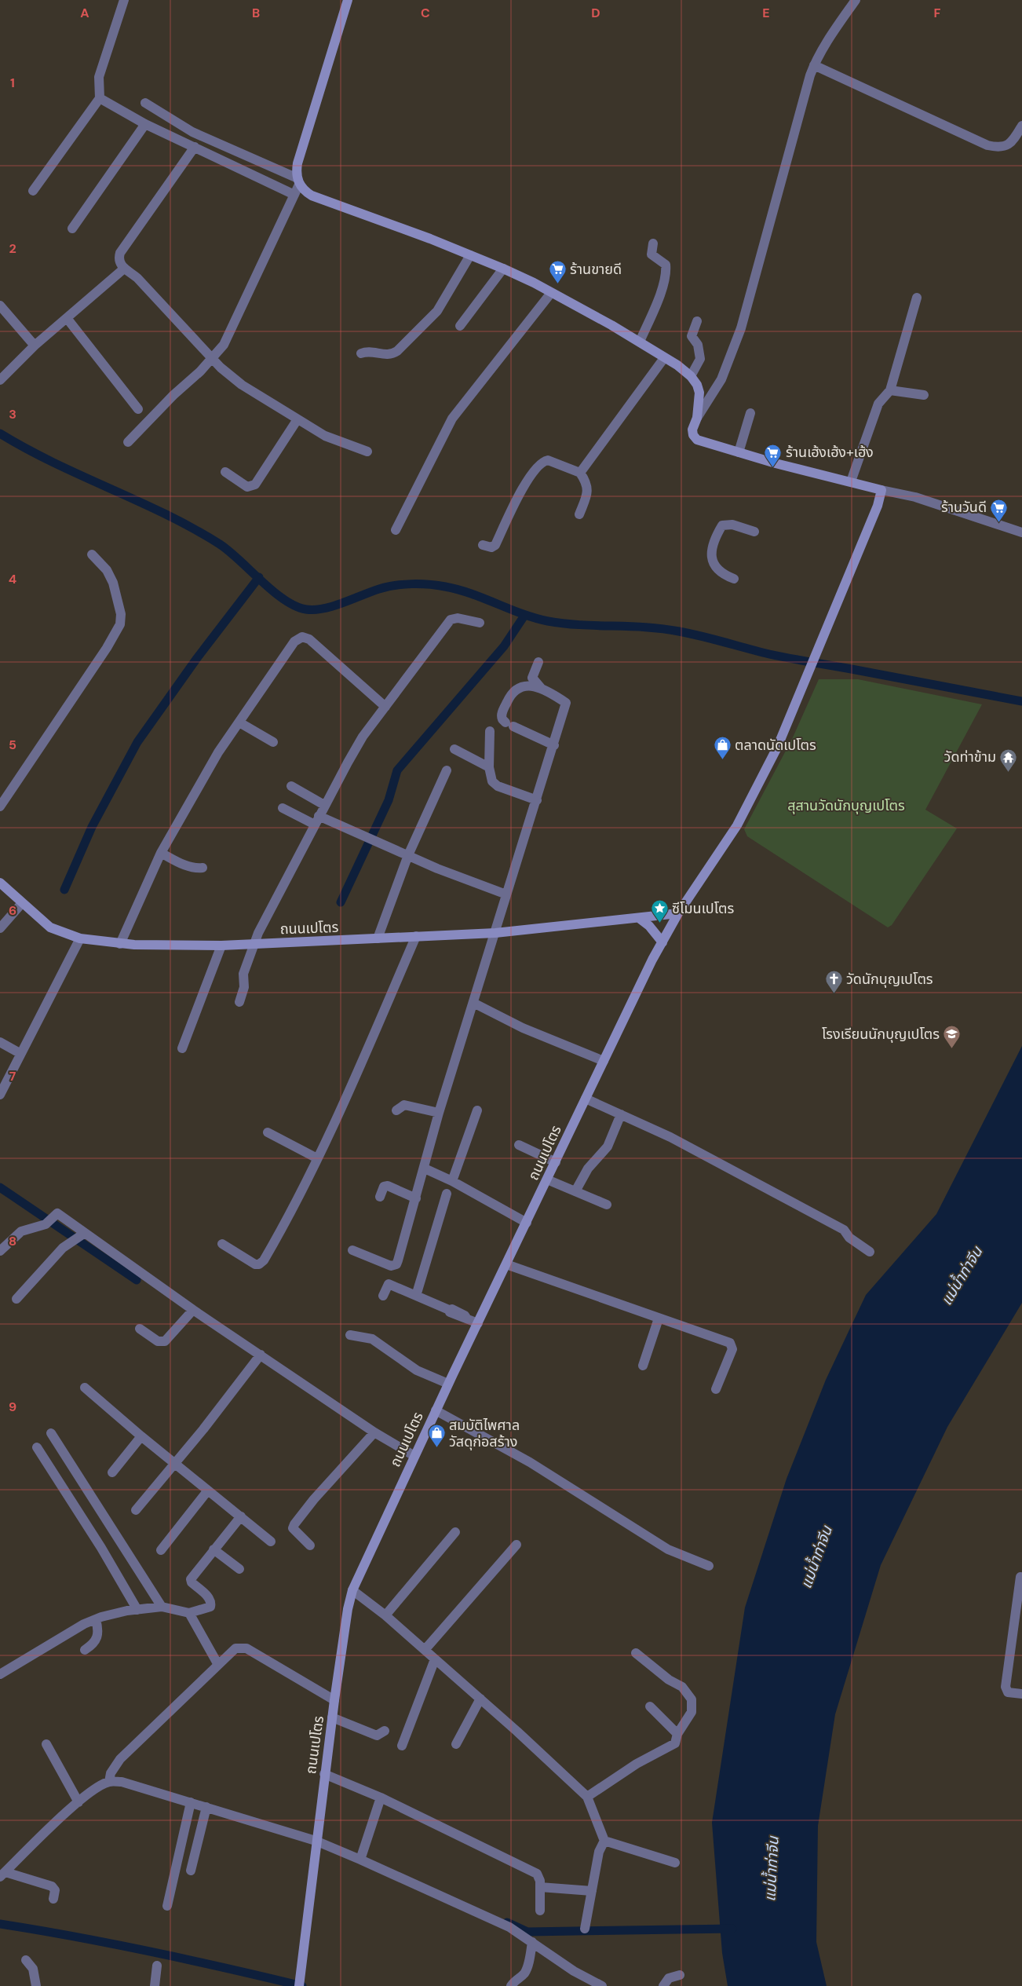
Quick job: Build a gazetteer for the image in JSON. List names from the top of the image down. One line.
{"streets":{"street":["ถนนเปโตร"]},"water":["แม่น้ำท่าจีน"],"parks":["สุสานวัดนักบุญเปโตร"],"places":{"supermarket":["ร้านขายดี","ร้านเฮ้งเฮ้ง+เฮ้ง","ร้านวันดี"],"shop":["ตลาดนัดเปโตร","สมบัติไพศาล วัสดุก่อสร้าง"],"temple":["วัดท่าข้าม"],"place":["ซีโมนเปโตร"],"church":["วัดนักบุญเปโตร"],"school or university":["โรงเรียนนักบุญเปโตร"]},"grid":{"columns":["A","B","C","D","E","F"],"rows":["1","2","3","4","5","6","7","8","9"]}}
